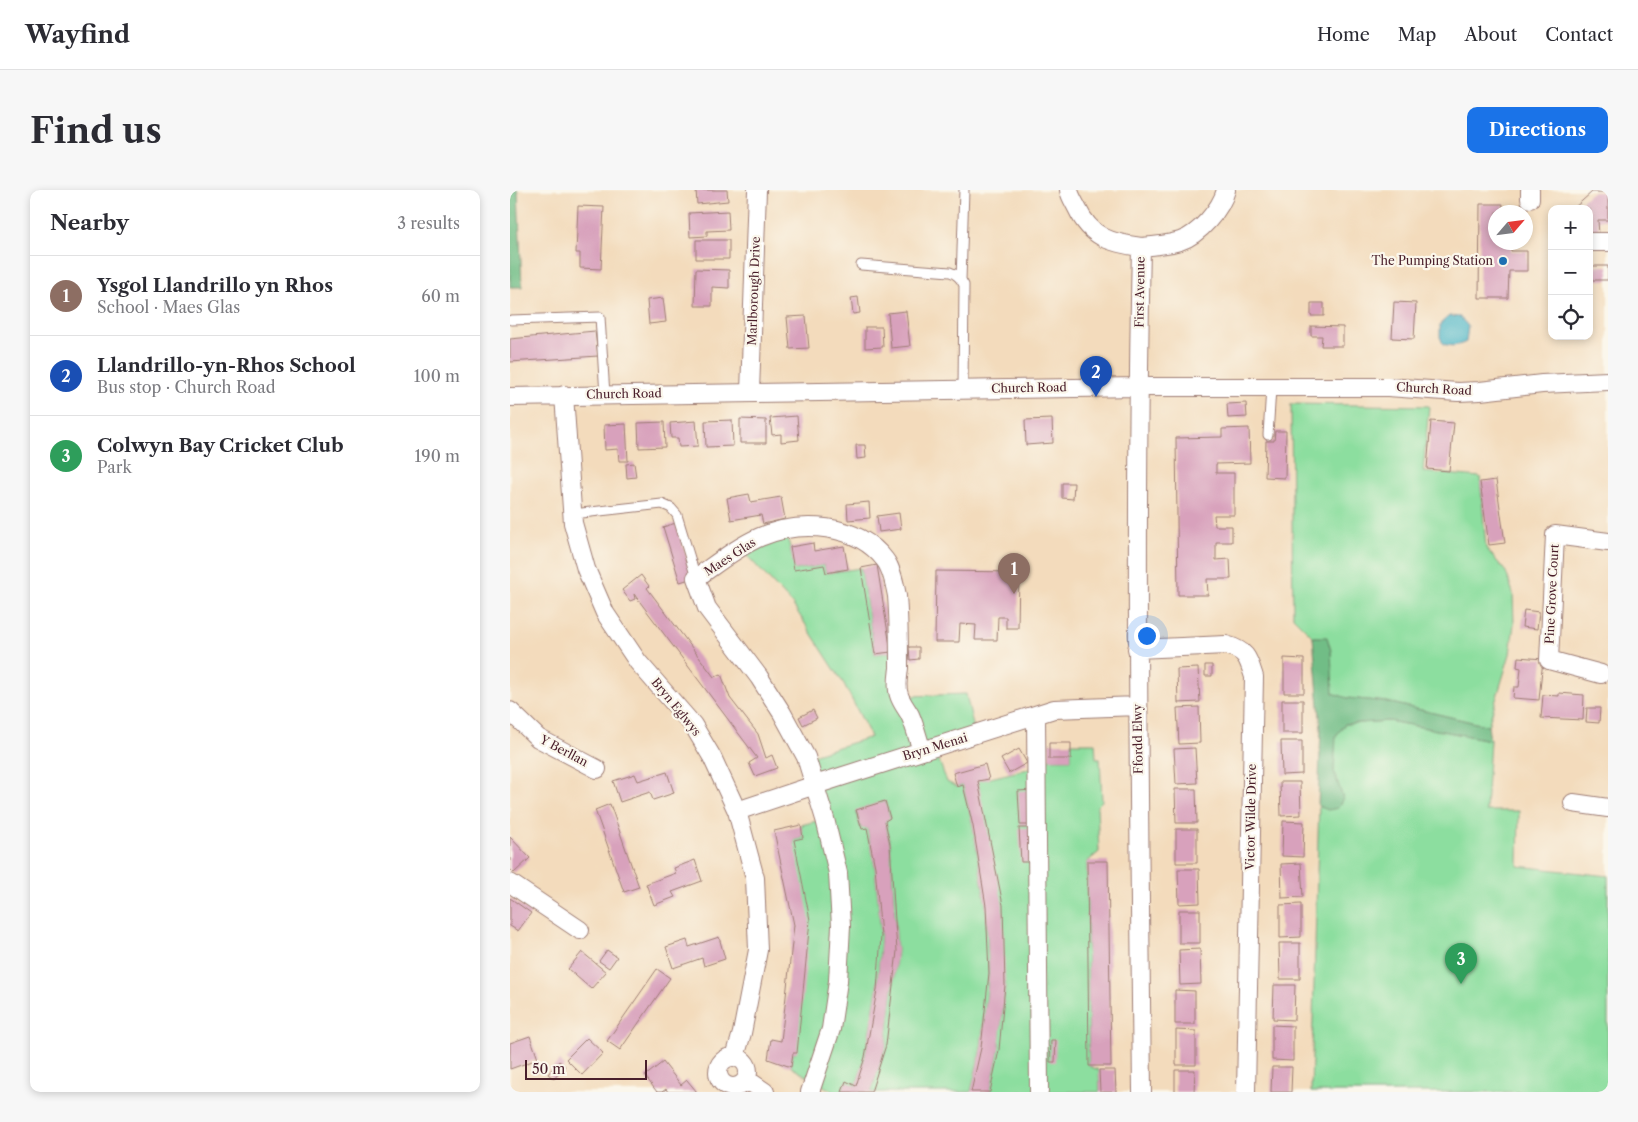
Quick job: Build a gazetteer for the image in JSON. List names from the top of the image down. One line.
{"streets":{"street":["Marlborough Drive","First Avenue","Church Road","Maes Glas","Pine Grove Court","Bryn Eglwys","Ffordd Elwy","Bryn Menai","Y Berllan","Victor Wilde Drive"]},"crossings":[["Marlborough Drive","Church Road"],["First Avenue","Church Road"],["First Avenue","Ffordd Elwy"],["Church Road","Bryn Eglwys"],["Church Road","Ffordd Elwy"],["Maes Glas","Bryn Menai"],["Bryn Eglwys","Bryn Menai"],["Ffordd Elwy","Bryn Menai"],["Ffordd Elwy","Victor Wilde Drive"]],"places":["The Pumping Station"],"scale_bar":"50 m","north":"top right","page":{"header":"Wayfind","nav":["Home","Map","About","Contact"],"buttons":"Directions","title":"Find us","heading":["Nearby","3 results"],"map_buttons":["+","−"],"list":[{"mark":"1","name":"Ysgol Llandrillo yn Rhos","note":"School · Maes Glas","value":"60 m"},{"mark":"2","name":"Llandrillo-yn-Rhos School","note":"Bus stop · Church Road","value":"100 m"},{"mark":"3","name":"Colwyn Bay Cricket Club","note":"Park","value":"190 m"}],"pins":["2","1","3"],"scale":"50 m"}}
